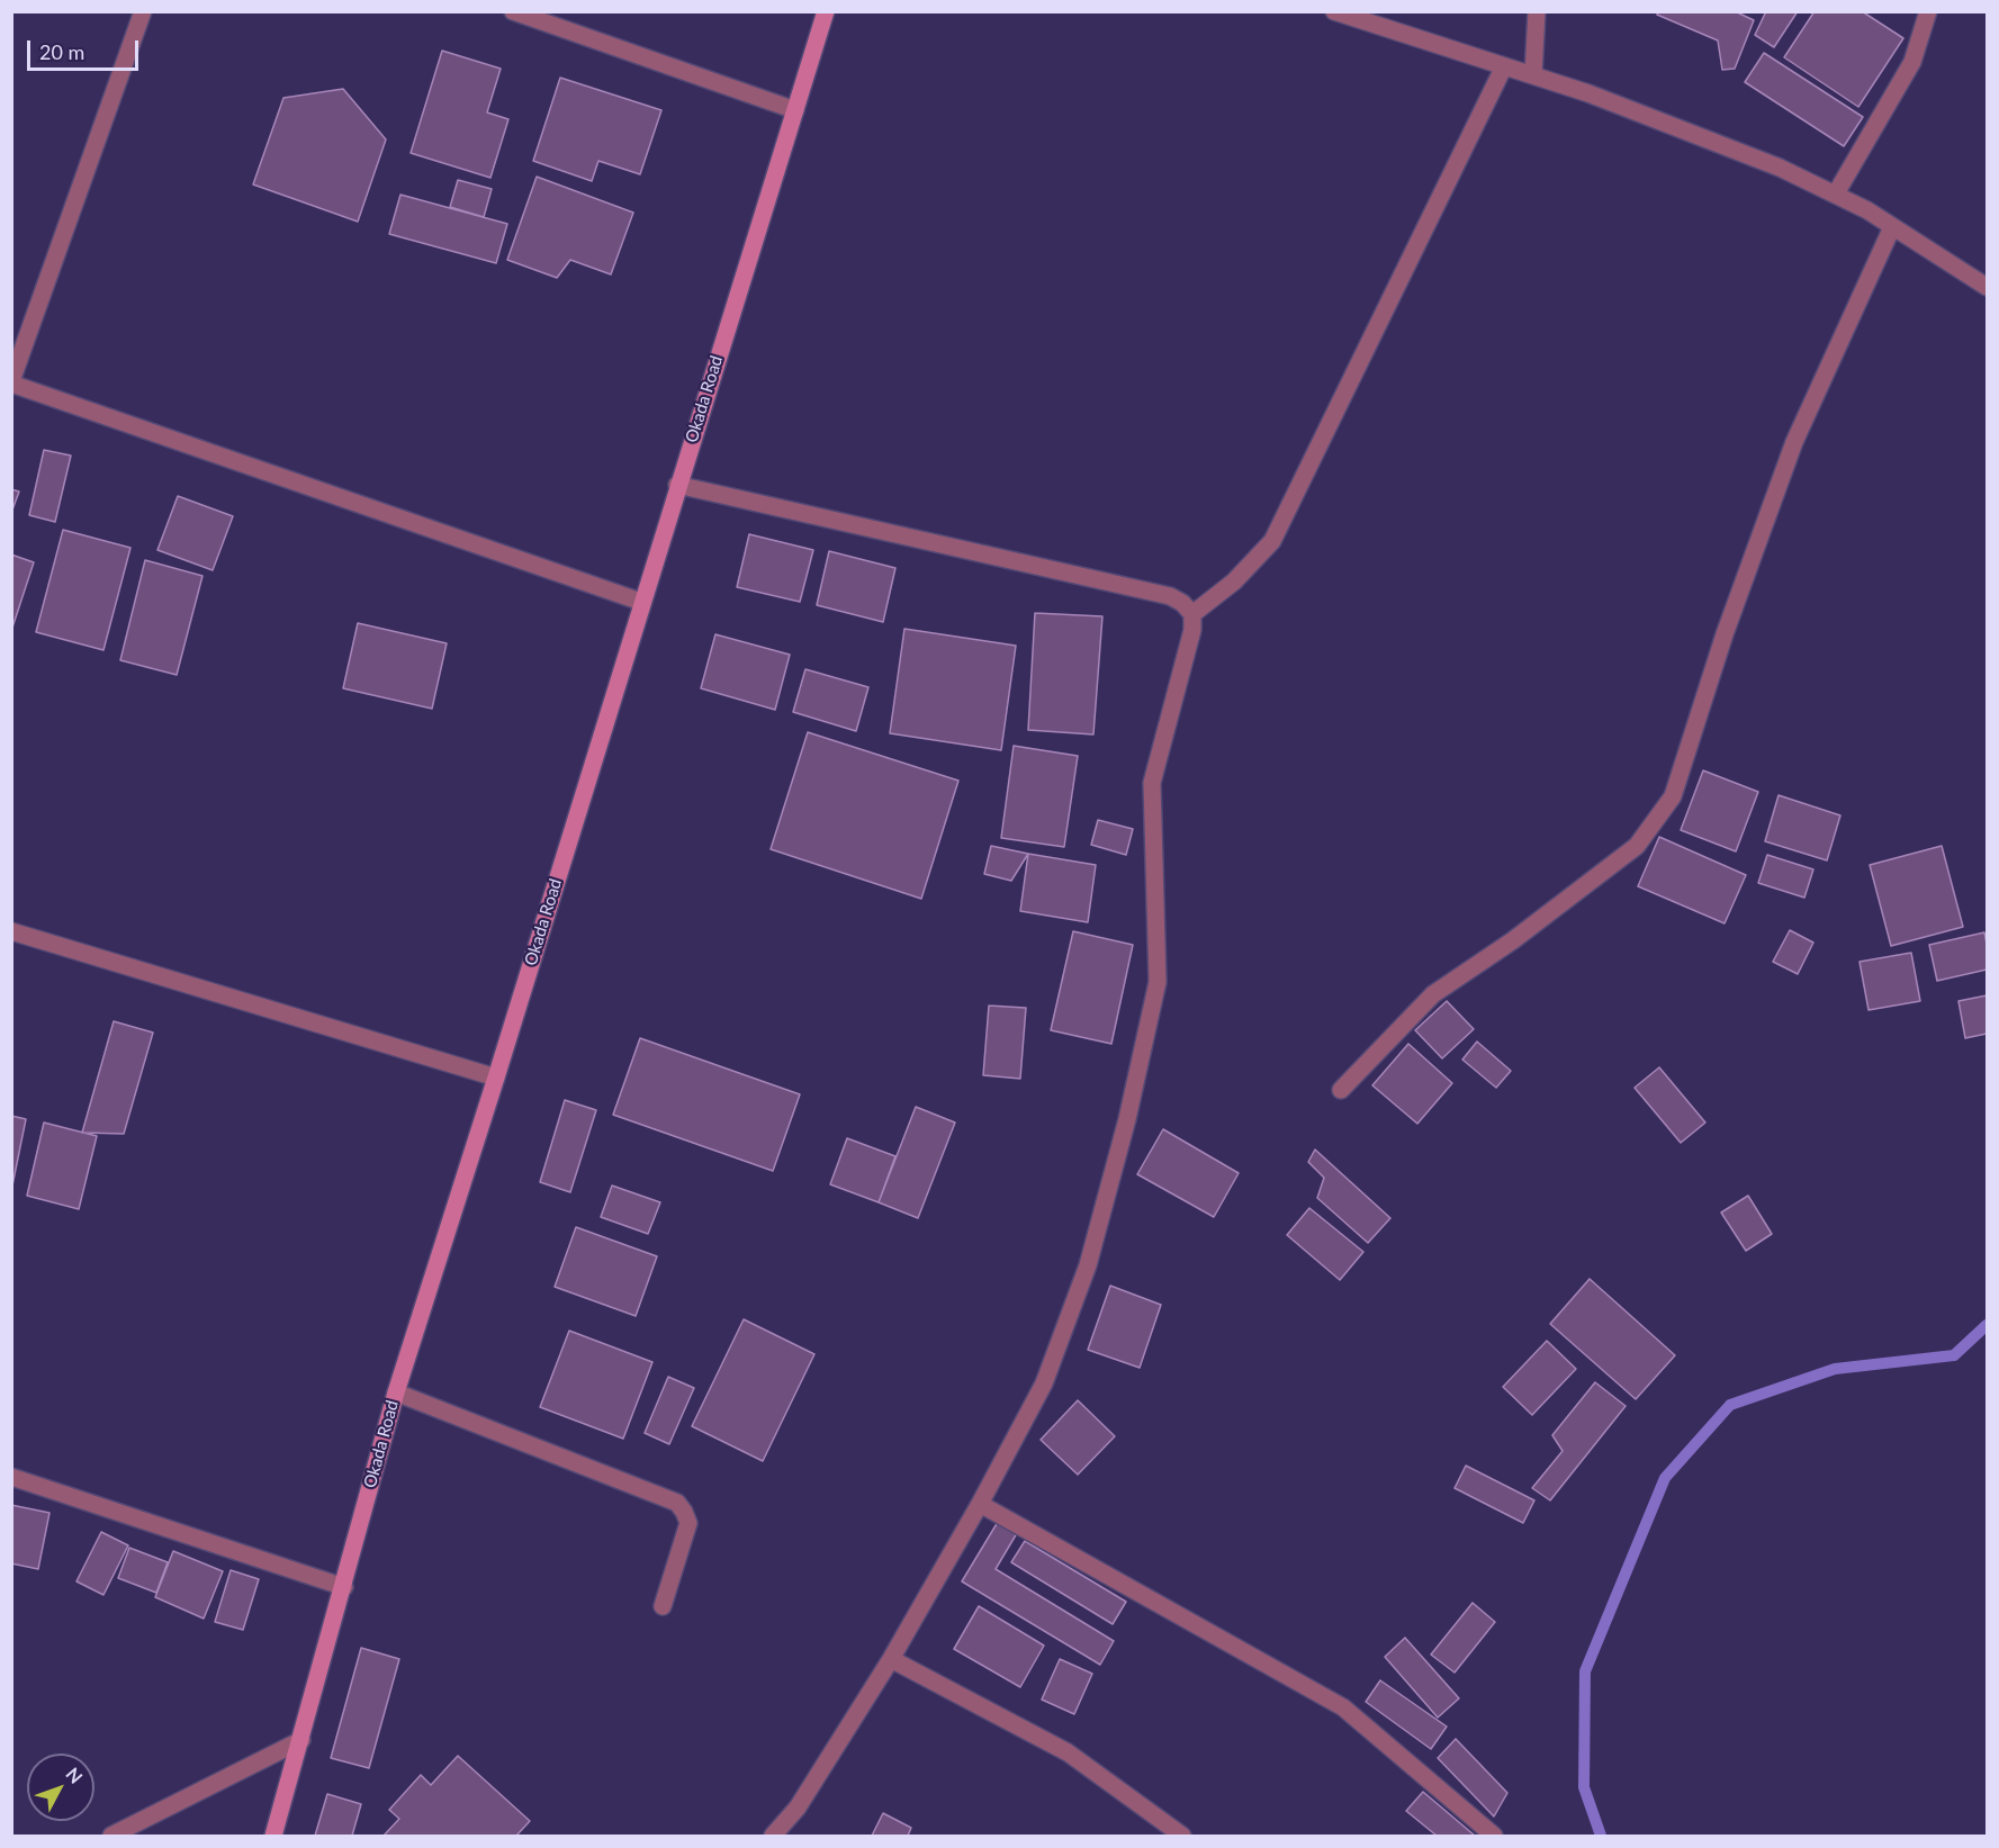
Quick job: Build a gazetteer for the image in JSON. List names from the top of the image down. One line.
{"streets":{"street":["Okada Road"]},"scale_bar":"20 m","north":"top right"}
